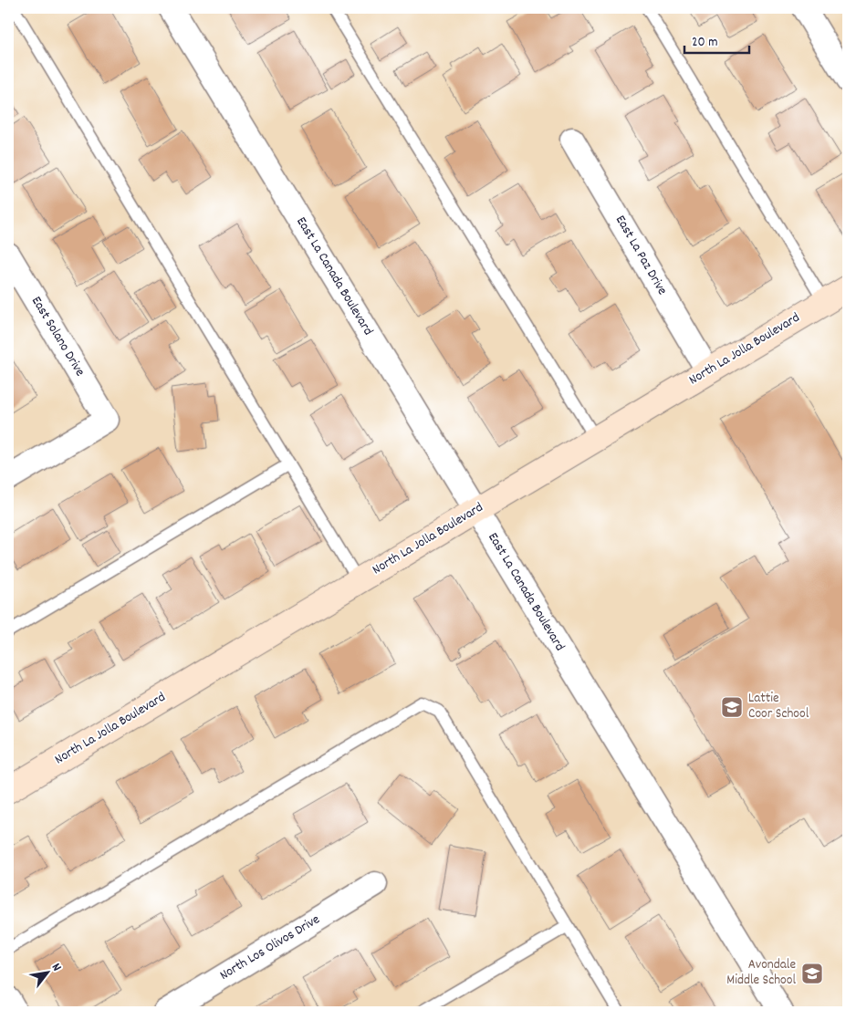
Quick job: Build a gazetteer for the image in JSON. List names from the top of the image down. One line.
{"streets":{"street":["East La Paz Drive","East La Canada Boulevard","East Solano Drive","North La Jolla Boulevard","North Los Olivos Drive"]},"crossings":[["East La Paz Drive","North La Jolla Boulevard"],["East La Canada Boulevard","North La Jolla Boulevard"]],"places":{"school or university":["Lattie Coor School","Avondale Middle School"]},"scale_bar":"20 m","north":"top right"}
